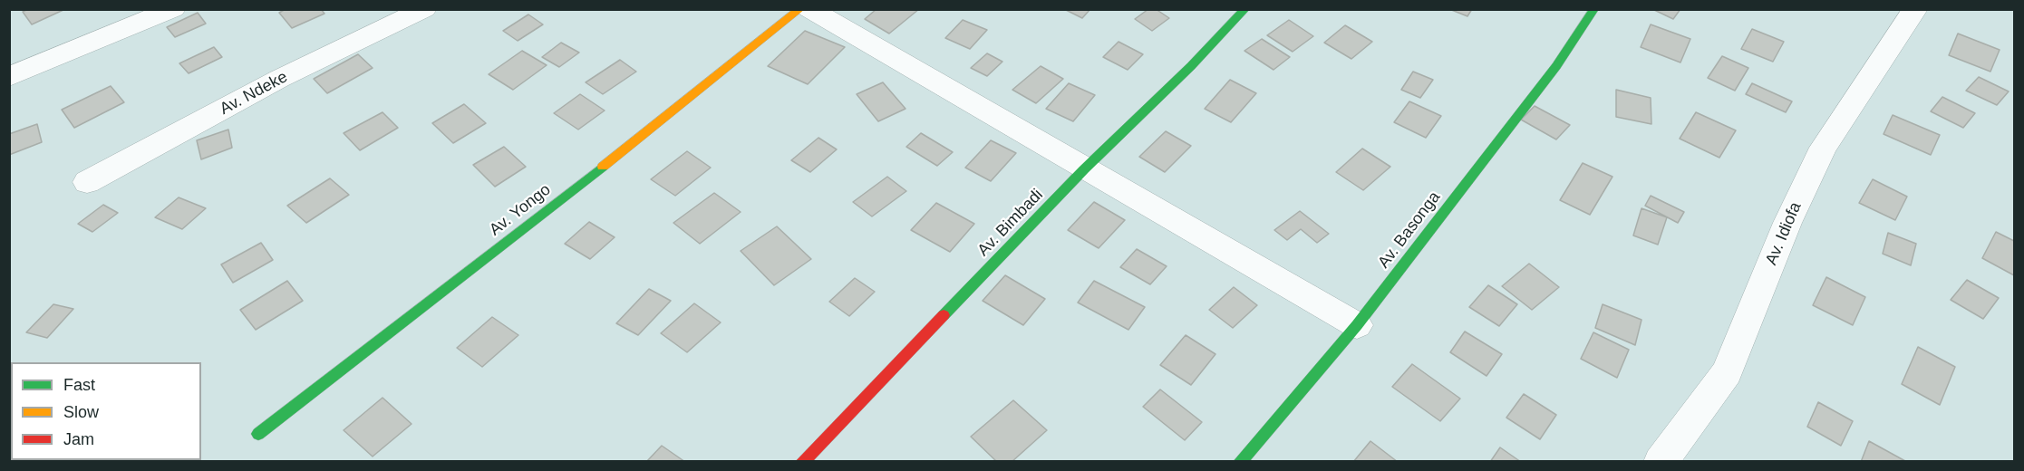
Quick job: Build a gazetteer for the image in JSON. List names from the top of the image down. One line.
{"streets":{"street":["Av. Ndeke","Av. Yongo","Av. Bimbadi","Av. Basonga","Av. Idiofa"]},"legend":["Fast","Slow","Jam"]}
